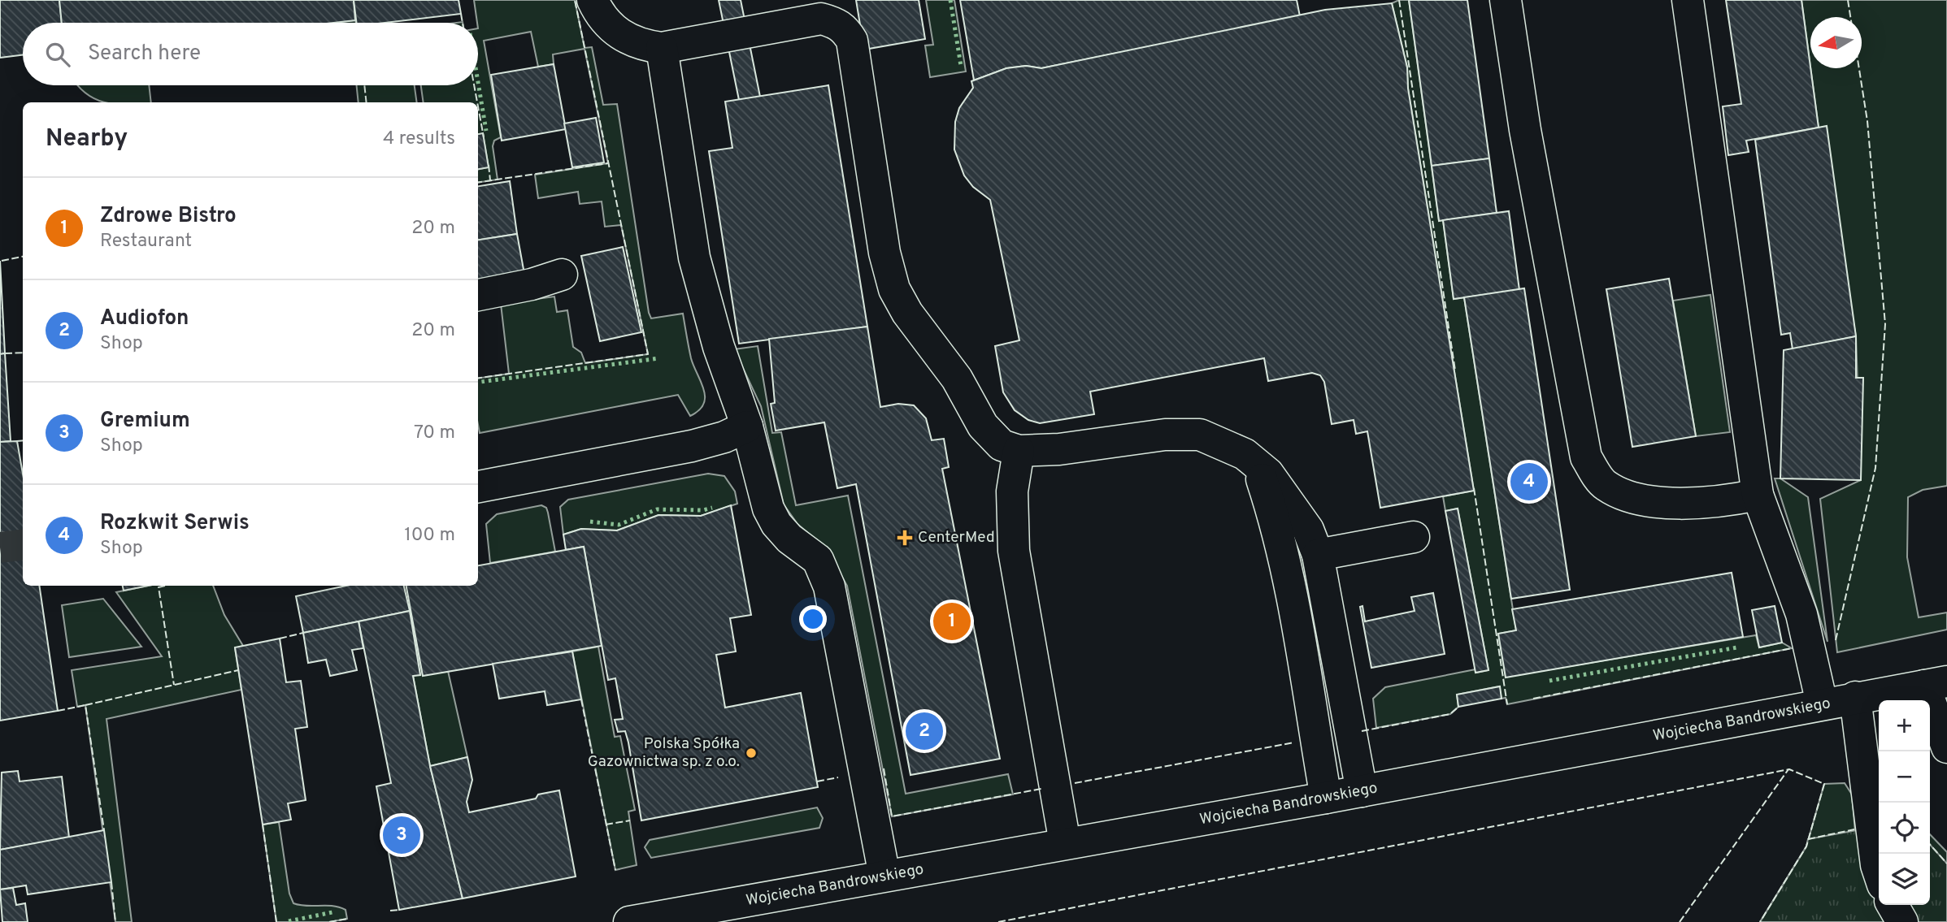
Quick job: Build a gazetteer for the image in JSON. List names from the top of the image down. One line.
{"streets":{"street":["Wojciecha Bandrowskiego"]},"places":{"health":["CenterMed"],"other":["Polska Spółka Gazownictwa sp. z o.o."]},"north":"left","page":{"search":"Search here","heading":["Nearby","4 results"],"list":[{"mark":"1","name":"Zdrowe Bistro","note":"Restaurant","value":"20 m"},{"mark":"2","name":"Audiofon","note":"Shop","value":"20 m"},{"mark":"3","name":"Gremium","note":"Shop","value":"70 m"},{"mark":"4","name":"Rozkwit Serwis","note":"Shop","value":"100 m"}],"pins":["4","1","2","3"],"map_buttons":["+","−"]}}
